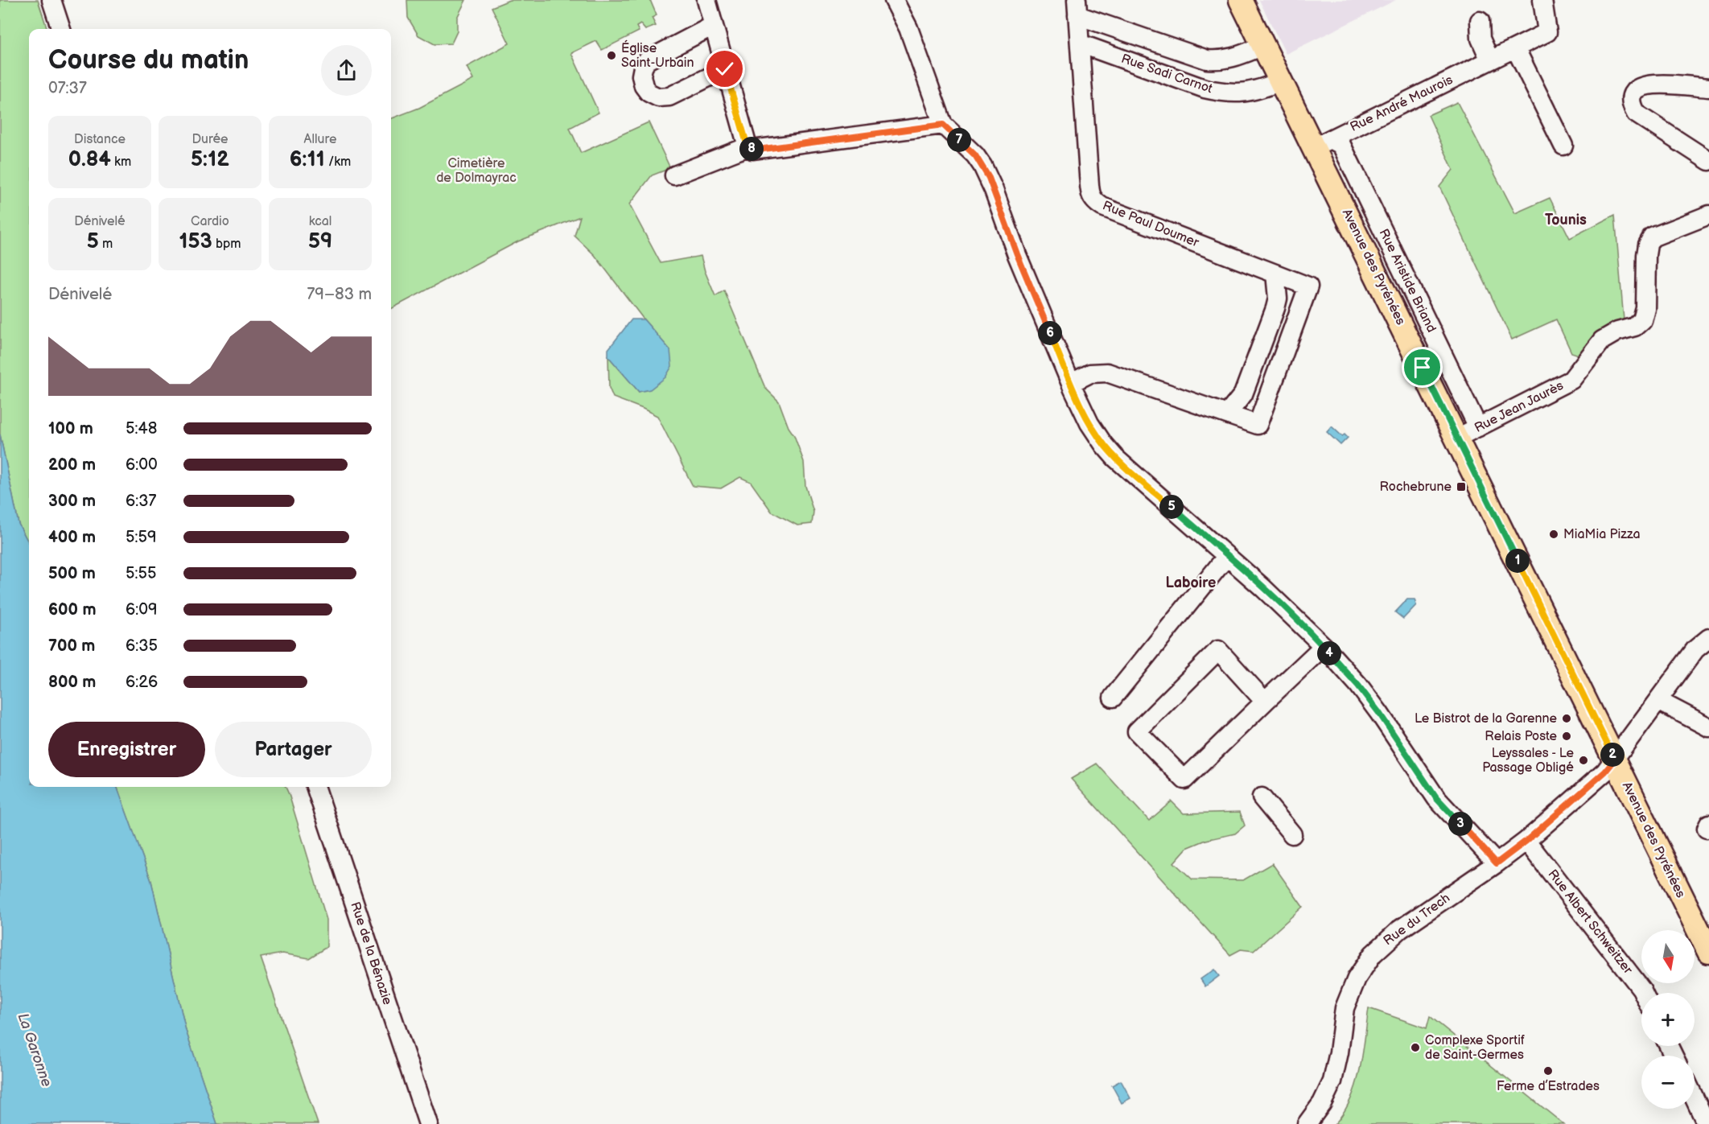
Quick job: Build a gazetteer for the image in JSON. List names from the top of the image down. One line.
{"streets":{"main road":["Avenue des Pyrénées"],"street":["Rue Sadi Carnot","Rue André Maurois","Rue Paul Doumer","Rue Aristide Briand","Rue Jean Jaurès","Rue du Trech","Rue Albert Schweitzer","Rue de la Bénazie"]},"crossings":[["Rue Sadi Carnot","Rue Paul Doumer"],["Rue Sadi Carnot","Avenue des Pyrénées"],["Rue André Maurois","Avenue des Pyrénées"],["Rue André Maurois","Rue Aristide Briand"],["Avenue des Pyrénées","Rue Aristide Briand"],["Avenue des Pyrénées","Rue Jean Jaurès"],["Avenue des Pyrénées","Rue du Trech"],["Rue Aristide Briand","Rue Jean Jaurès"],["Rue du Trech","Rue Albert Schweitzer"]],"districts":["Tounis","Laboire"],"water":["La Garonne"],"parks":["Cimetière de Dolmayrac"],"places":{"other":["Église Saint-Urbain","MiaMia Pizza","Le Bistrot de la Garenne","Relais Poste","Leyssales - Le Passage Obligé","Complexe Sportif de Saint-Germes","Ferme d’Estrades"],"transit":["Rochebrune"]},"north":"bottom","page":{"heading":["Course du matin","07:37"],"stats":[["Distance","0.84 km"],["Durée","5:12"],["Allure","6:11 /km"],["Dénivelé","5 m"],["Cardio","153 bpm"],["kcal","59"]],"pins":["7","8","6","5","1","4","2","3"],"chart":["Dénivelé","79–83 m"],"list":[{"name":"100 m","note":"5:48"},{"name":"200 m","note":"6:00"},{"name":"300 m","note":"6:37"},{"name":"400 m","note":"5:59"},{"name":"500 m","note":"5:55"},{"name":"600 m","note":"6:09"},{"name":"700 m","note":"6:35"},{"name":"800 m","note":"6:26"}],"buttons":["Enregistrer","Partager"],"map_buttons":["+","−"]}}
